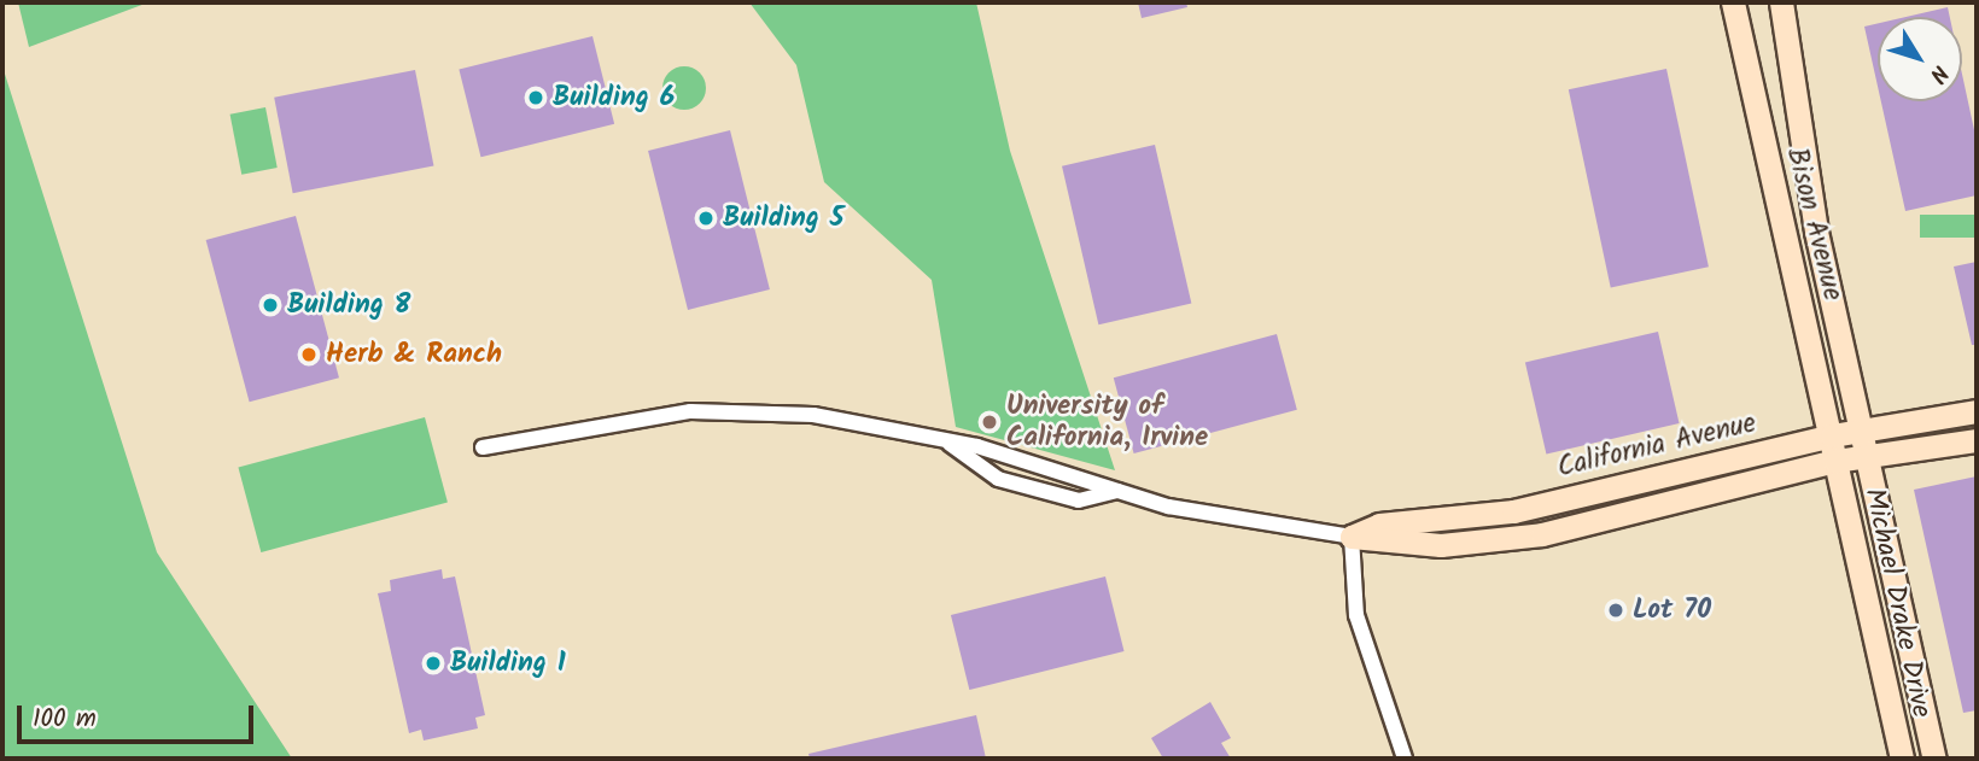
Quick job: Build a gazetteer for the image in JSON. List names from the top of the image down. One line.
{"streets":{"main road":["Bison Avenue","California Avenue","Michael Drake Drive"]},"crossings":[["Bison Avenue","California Avenue"],["Bison Avenue","Michael Drake Drive"],["California Avenue","Michael Drake Drive"]],"places":["Building 6","Building 5","Building 8","Herb & Ranch","University of California, Irvine","Lot 70","Building 1"],"scale_bar":"100 m","north":"bottom right"}
